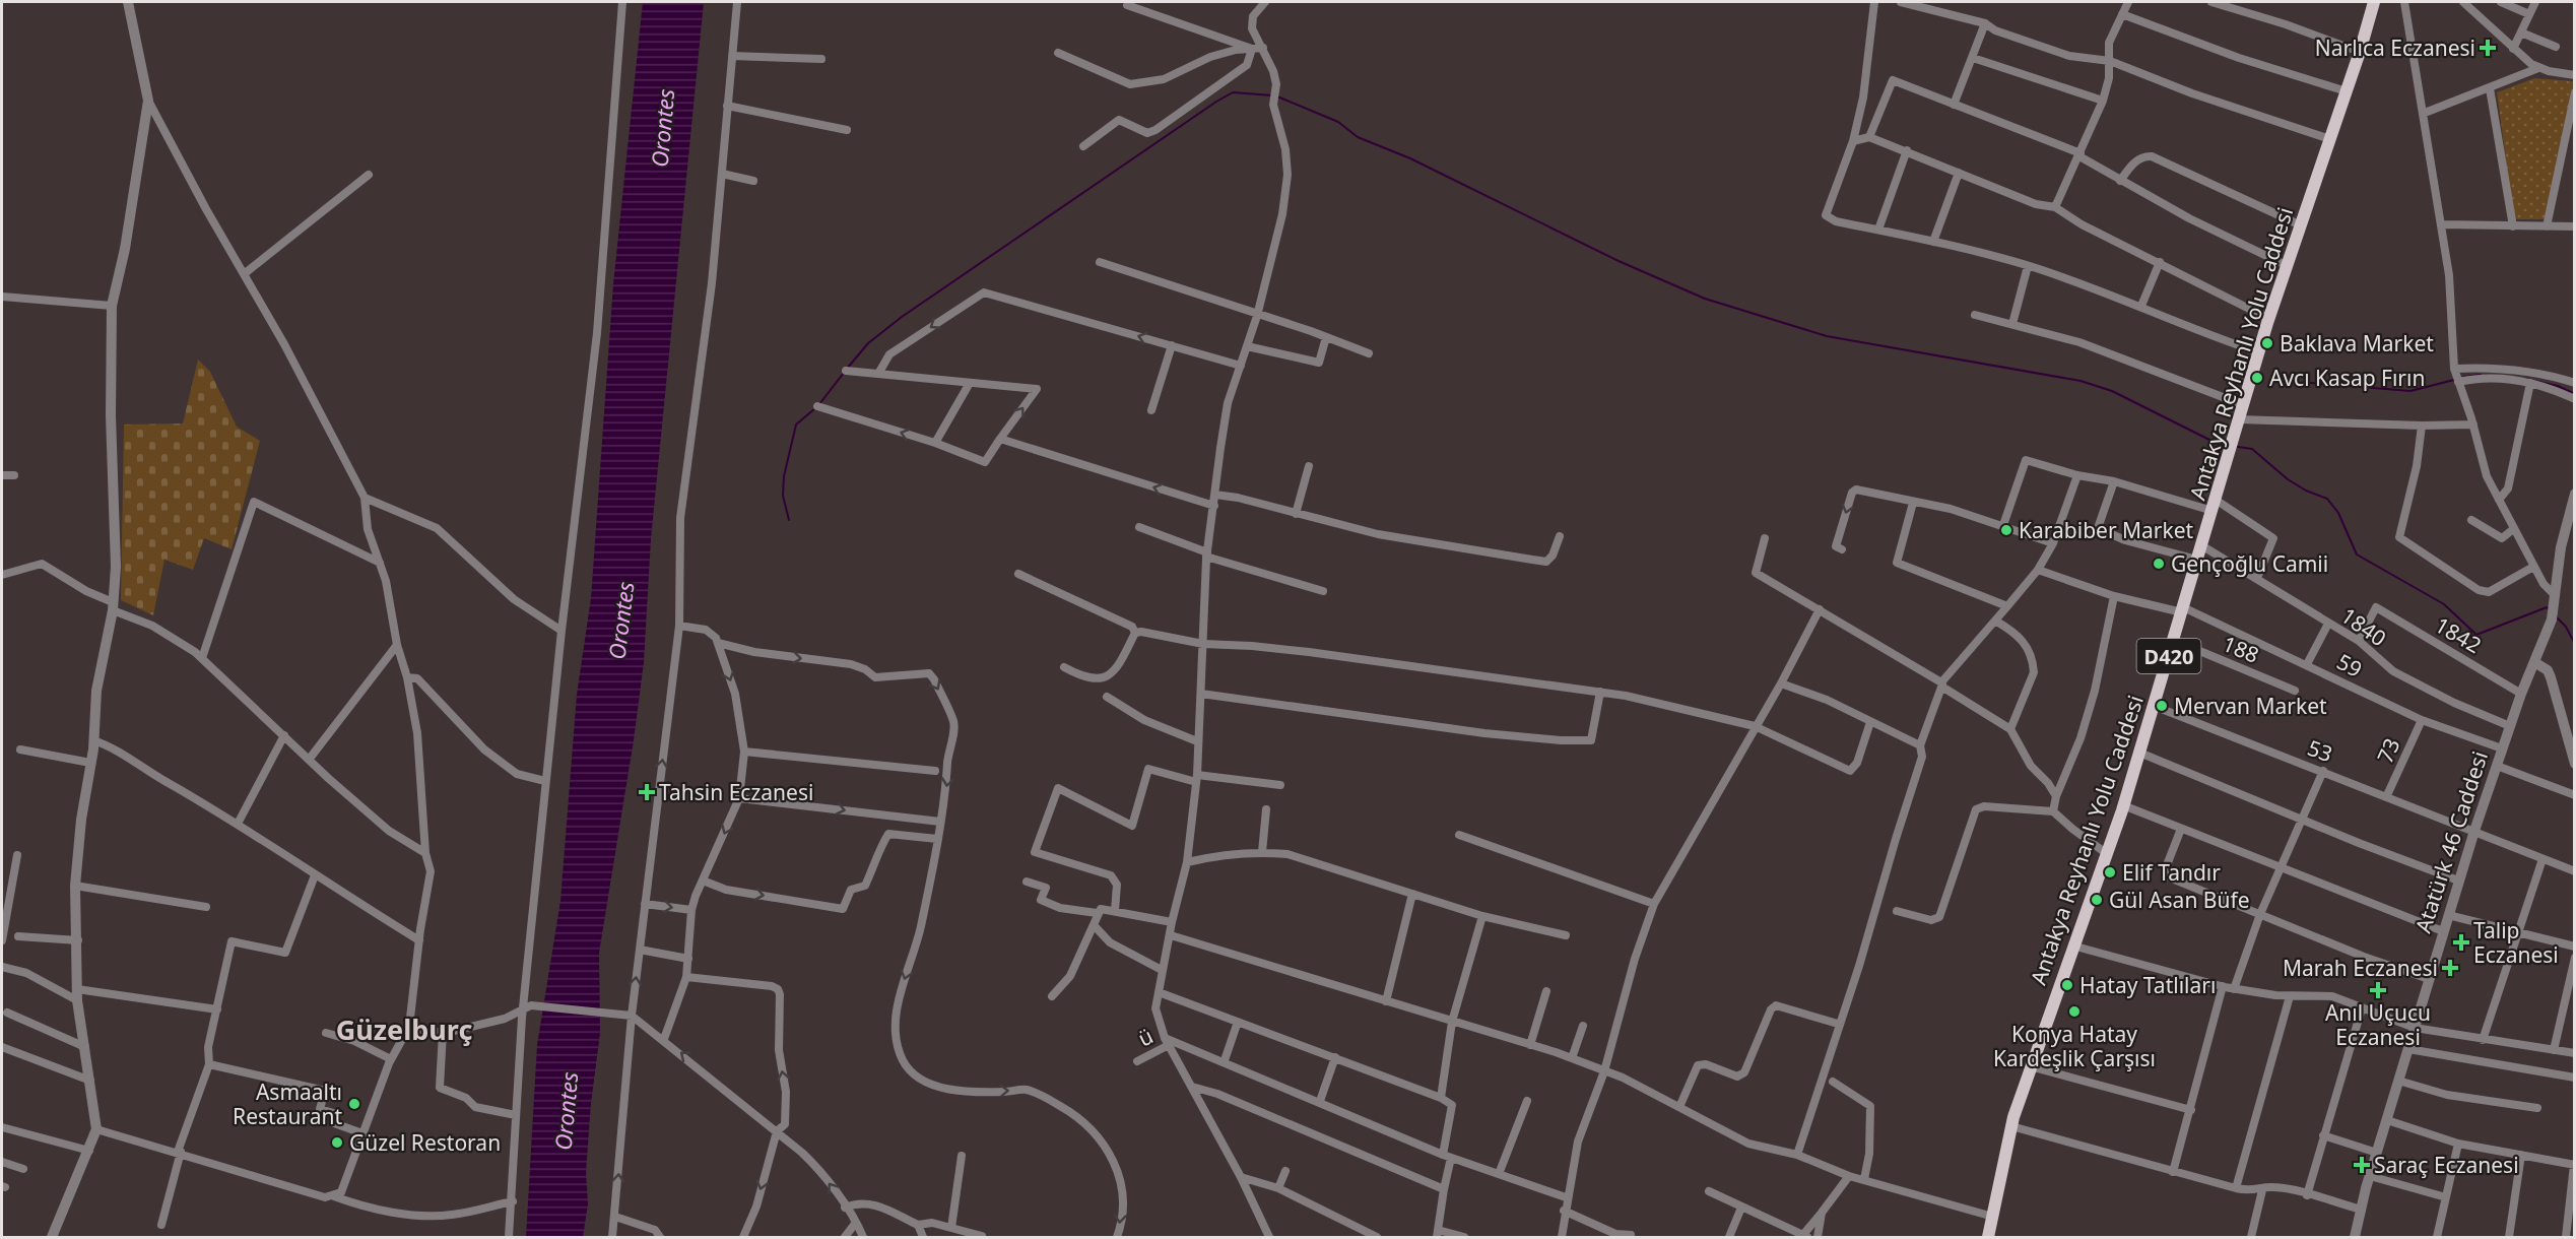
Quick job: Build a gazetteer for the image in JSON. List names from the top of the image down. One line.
{"streets":{"main road":["Antakya Reyhanlı Yolu Caddesi","D420"],"street":["1840","1842","188","59","53","73","Atatürk 46 Caddesi","ü"]},"crossings":[["Antakya Reyhanlı Yolu Caddesi","1840"],["Antakya Reyhanlı Yolu Caddesi","188"],["Antakya Reyhanlı Yolu Caddesi","D420"],["Antakya Reyhanlı Yolu Caddesi","59"],["Antakya Reyhanlı Yolu Caddesi","53"],["1840","1842"],["1840","Atatürk 46 Caddesi"],["1842","Atatürk 46 Caddesi"],["59","73"],["59","Atatürk 46 Caddesi"],["53","73"],["53","Atatürk 46 Caddesi"]],"districts":["Güzelburç"],"water":["Orontes"],"places":{"health":["Narlıca Eczanesi","Tahsin Eczanesi","Talip Eczanesi","Marah Eczanesi","Anıl Uçucu Eczanesi","Saraç Eczanesi"],"other":["Baklava Market","Avcı Kasap Fırın","Karabiber Market","Gençoğlu Camii","Mervan Market","Elif Tandır","Gül Asan Büfe","Hatay Tatlıları","Konya Hatay Kardeşlik Çarşısı","Asmaaltı Restaurant","Güzel Restoran"]}}
